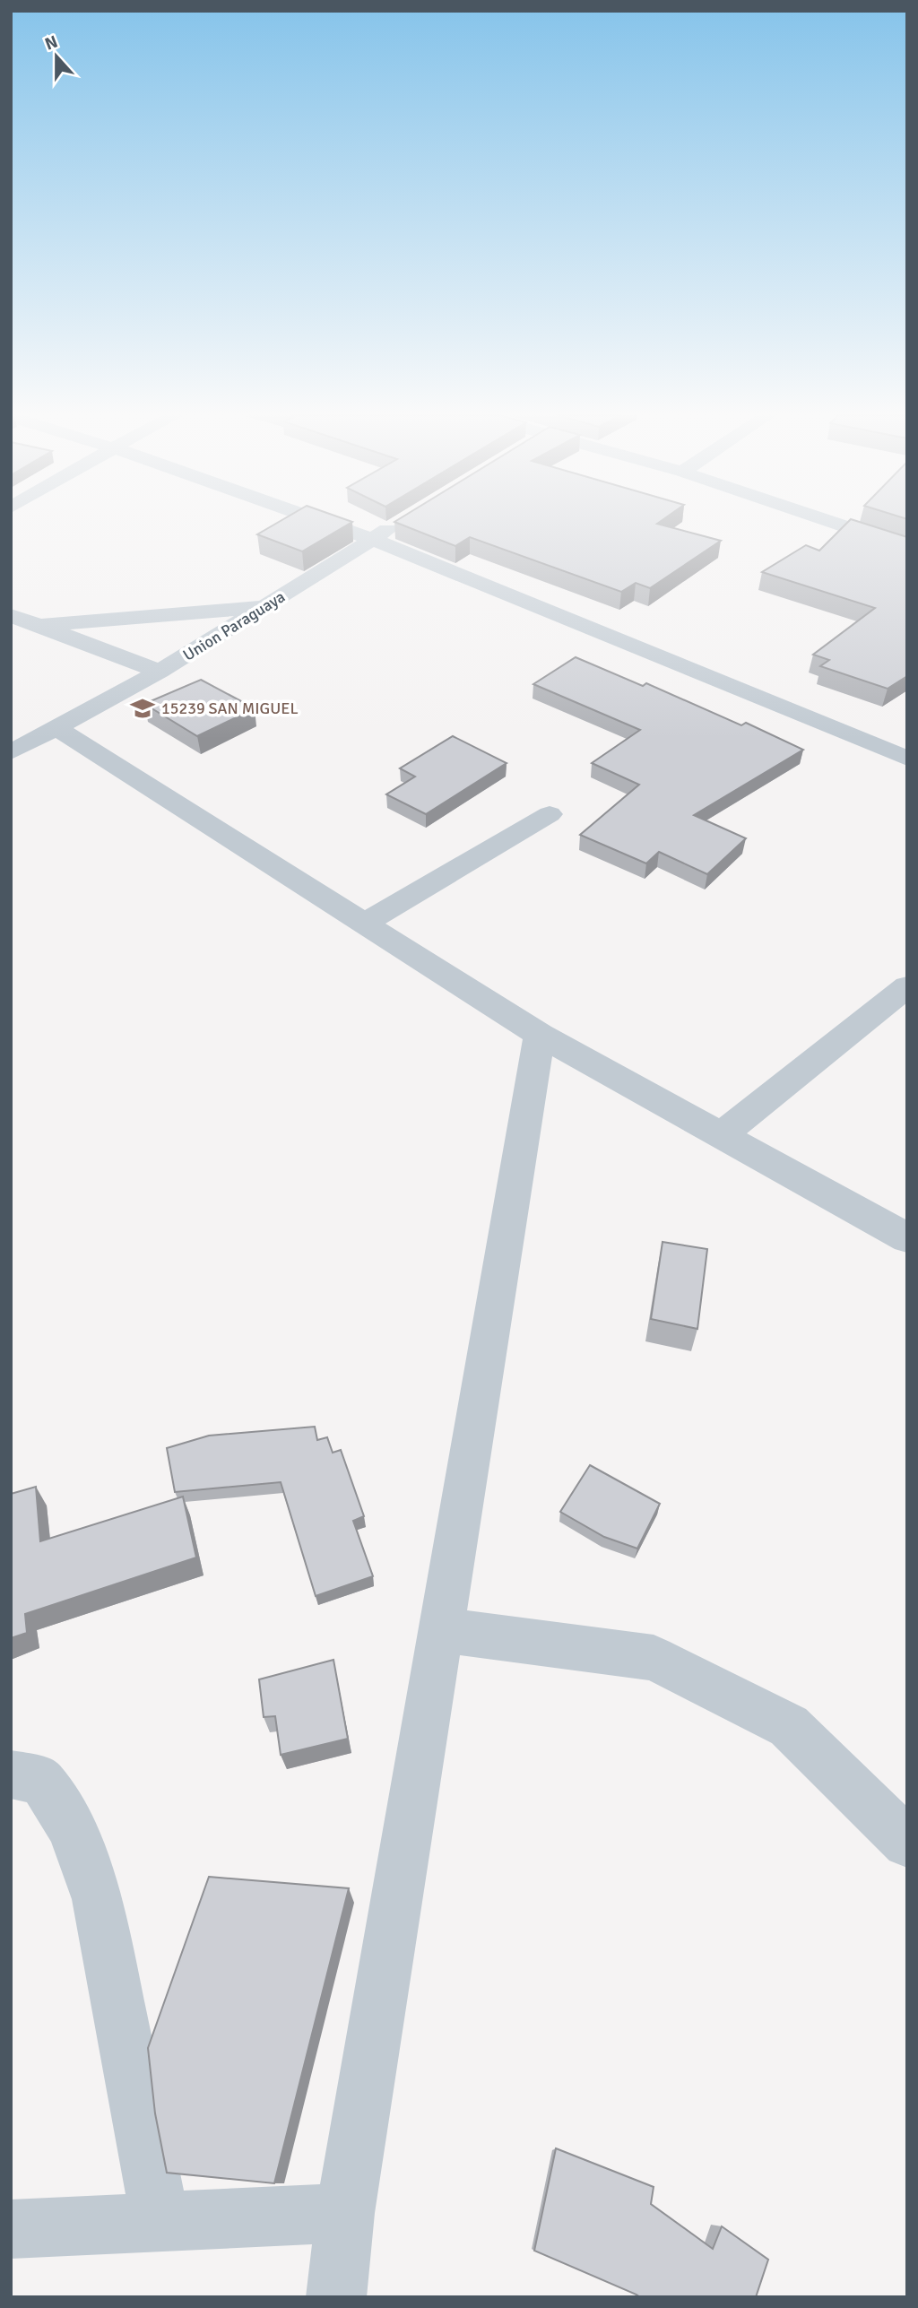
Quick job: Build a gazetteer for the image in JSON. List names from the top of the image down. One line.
{"streets":{"street":["Union Paraguaya"]},"places":{"school or university":["15239 SAN MIGUEL"]},"north":"top"}
